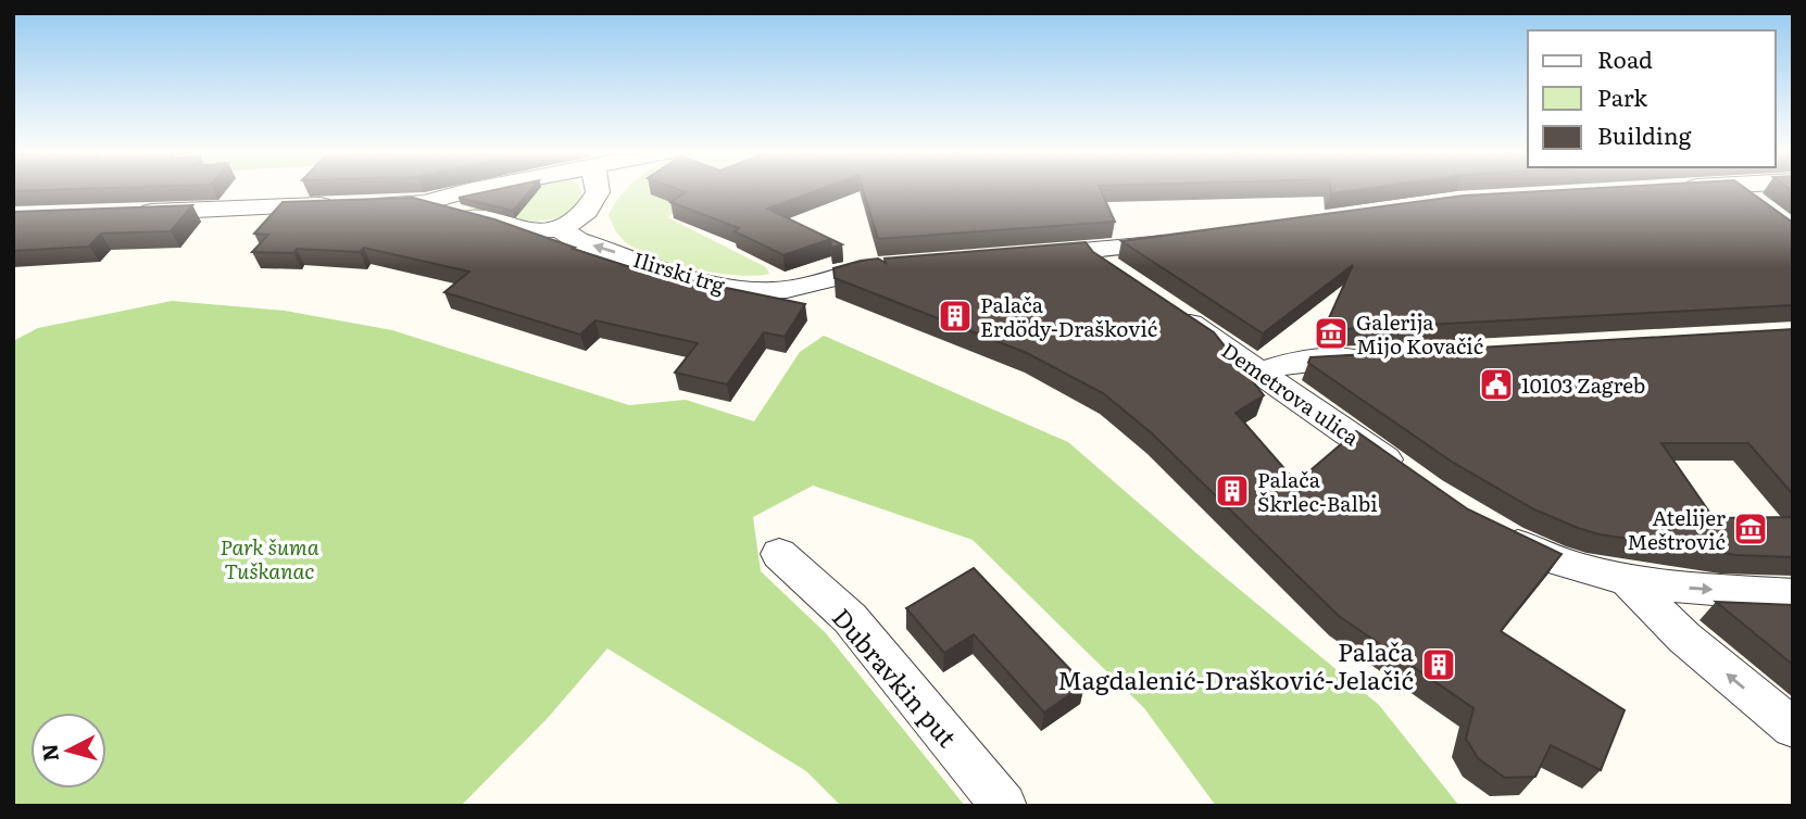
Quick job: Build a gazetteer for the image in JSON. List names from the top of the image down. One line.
{"streets":{"street":["Ilirski trg","Demetrova ulica","Dubravkin put"]},"one_way":["Ilirski trg"],"parks":["Park šuma Tuškanac"],"places":{"building":["Palača Erdödy-Drašković","Palača Škrlec-Balbi","Palača Magdalenić-Drašković-Jelačić"],"museum":["Galerija Mijo Kovačić","Atelijer Meštrović"],"public building":["10103 Zagreb"]},"legend":["Road","Park","Building"],"north":"left"}
